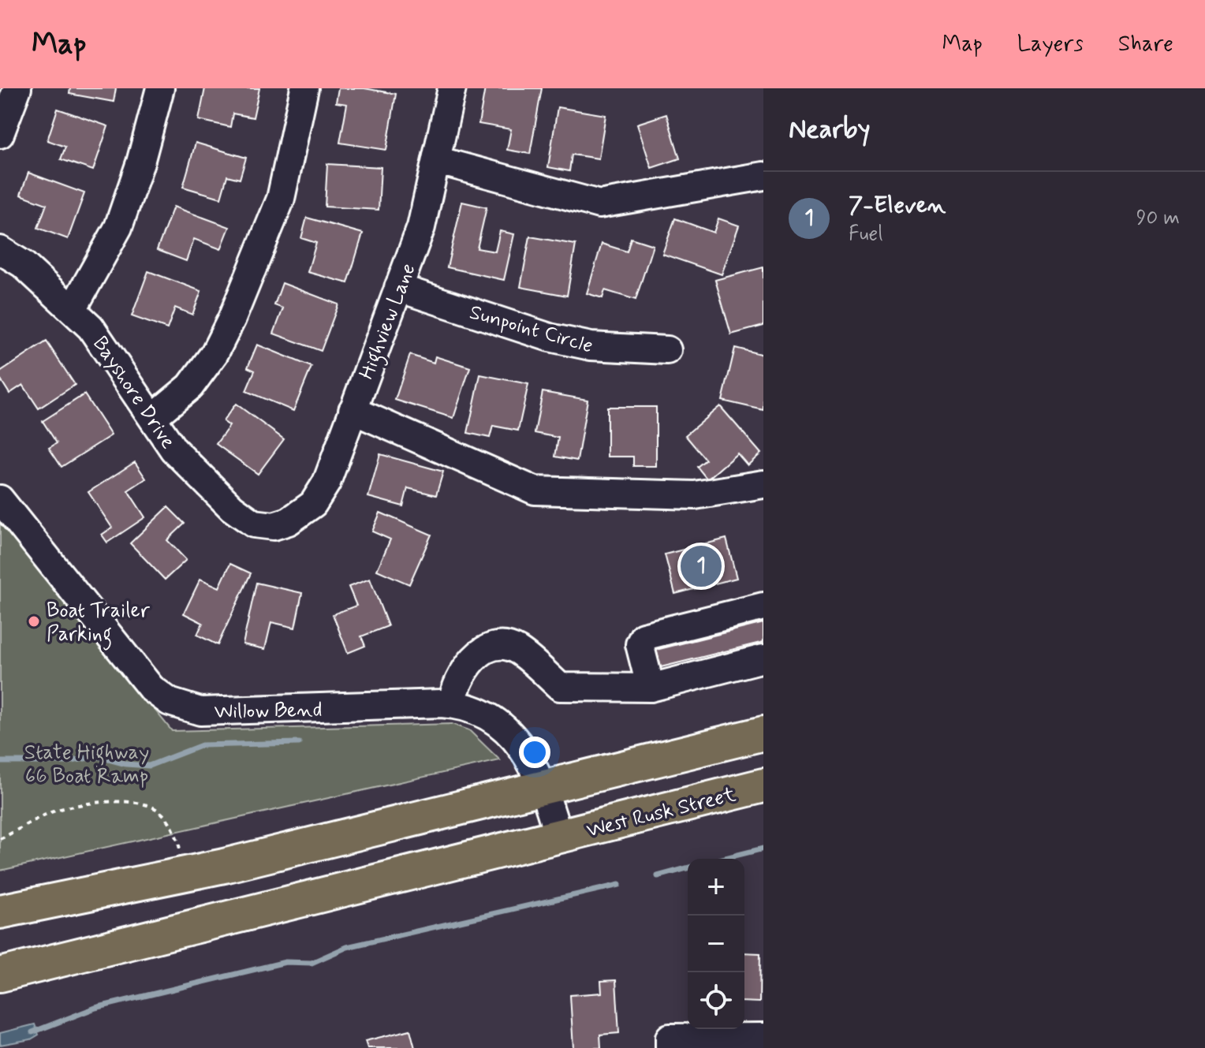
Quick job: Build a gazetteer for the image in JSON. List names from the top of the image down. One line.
{"streets":{"main road":["West Rusk Street"],"street":["Highview Lane","Sunpoint Circle","Bayshore Drive","Willow Bend"]},"crossings":[["Highview Lane","Sunpoint Circle"],["Highview Lane","Bayshore Drive"],["Willow Bend","West Rusk Street"]],"parks":["State Highway 66 Boat Ramp"],"places":["Boat Trailer Parking"],"page":{"header":"Map","nav":["Map","Layers","Share"],"heading":"Nearby","list":[{"mark":"1","name":"7-Eleven","note":"Fuel","value":"90 m"}],"pins":"1","map_buttons":["+","−"]}}
